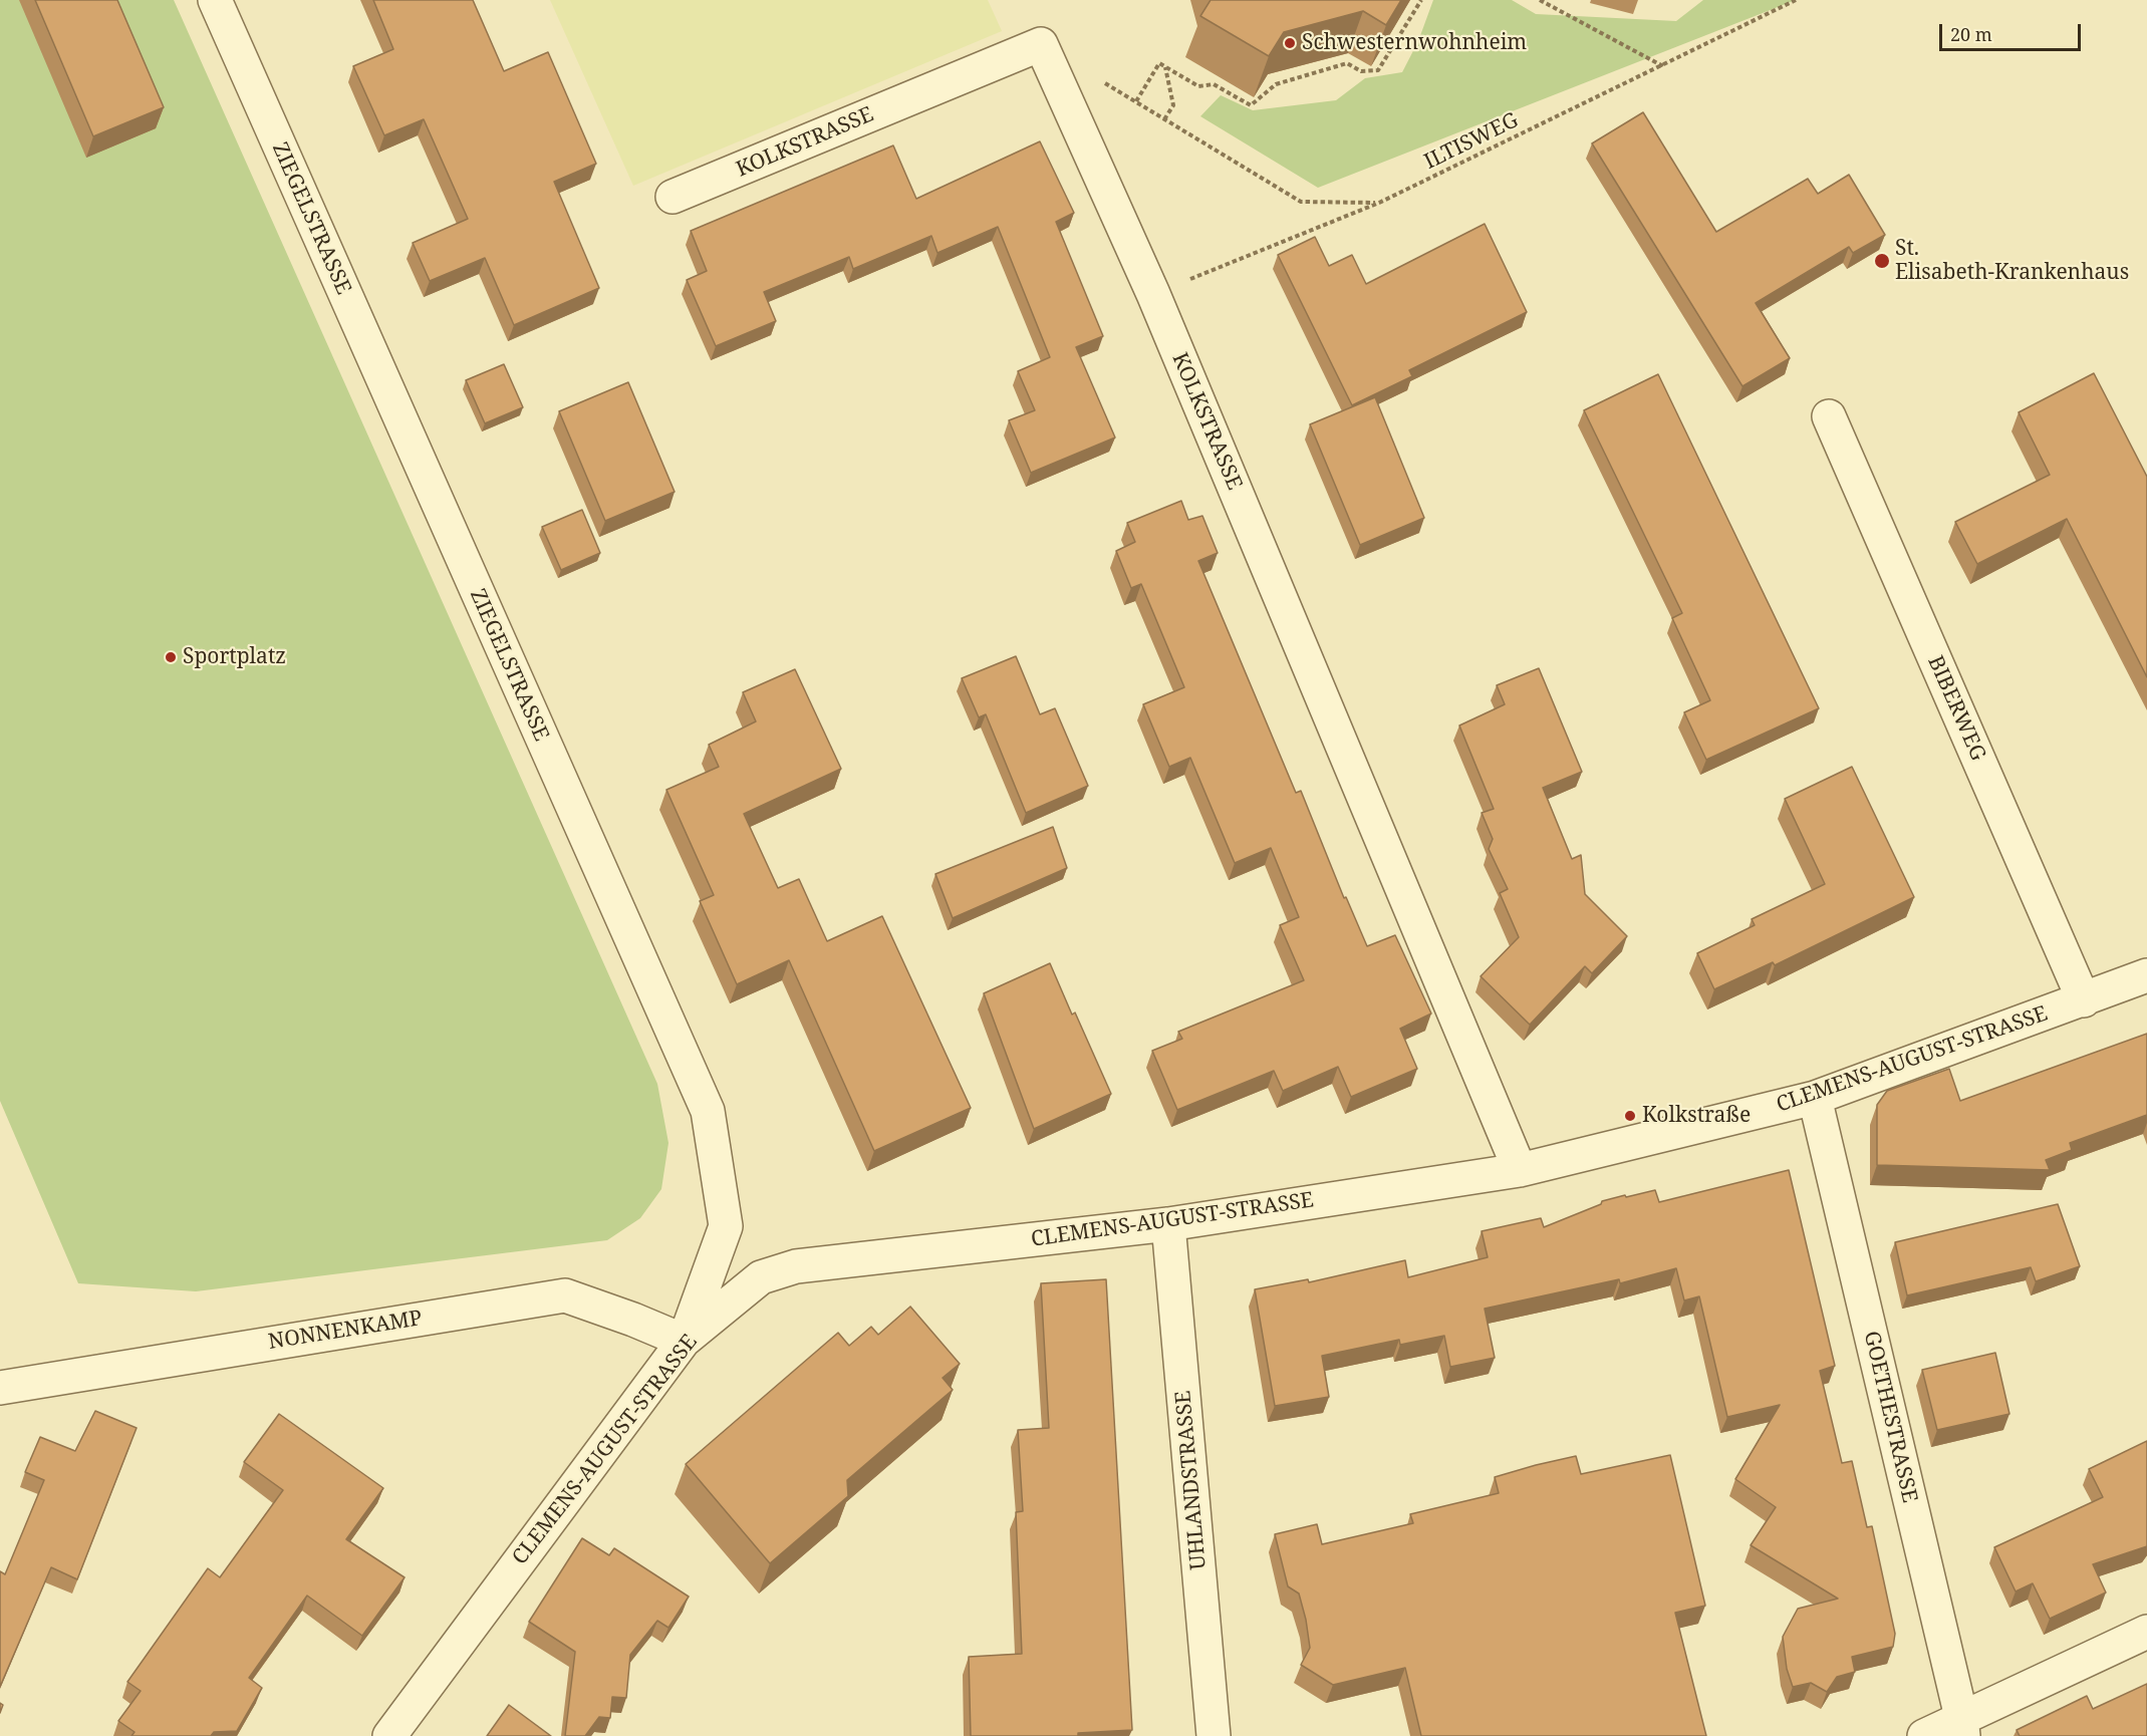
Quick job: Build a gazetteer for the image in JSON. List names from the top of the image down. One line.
{"streets":{"street":["KOLKSTRASSE","ZIEGELSTRASSE","BIBERWEG","CLEMENS-AUGUST-STRASSE","NONNENKAMP","GOETHESTRASSE","UHLANDSTRASSE"],"path":["ILTISWEG"]},"crossings":[["ILTISWEG","KOLKSTRASSE"],["KOLKSTRASSE","CLEMENS-AUGUST-STRASSE"],["ZIEGELSTRASSE","CLEMENS-AUGUST-STRASSE"],["ZIEGELSTRASSE","NONNENKAMP"],["BIBERWEG","CLEMENS-AUGUST-STRASSE"],["CLEMENS-AUGUST-STRASSE","NONNENKAMP"],["CLEMENS-AUGUST-STRASSE","GOETHESTRASSE"],["CLEMENS-AUGUST-STRASSE","UHLANDSTRASSE"]],"places":["Schwesternwohnheim","St. Elisabeth-Krankenhaus","Sportplatz","Kolkstraße"],"scale_bar":"20 m"}
